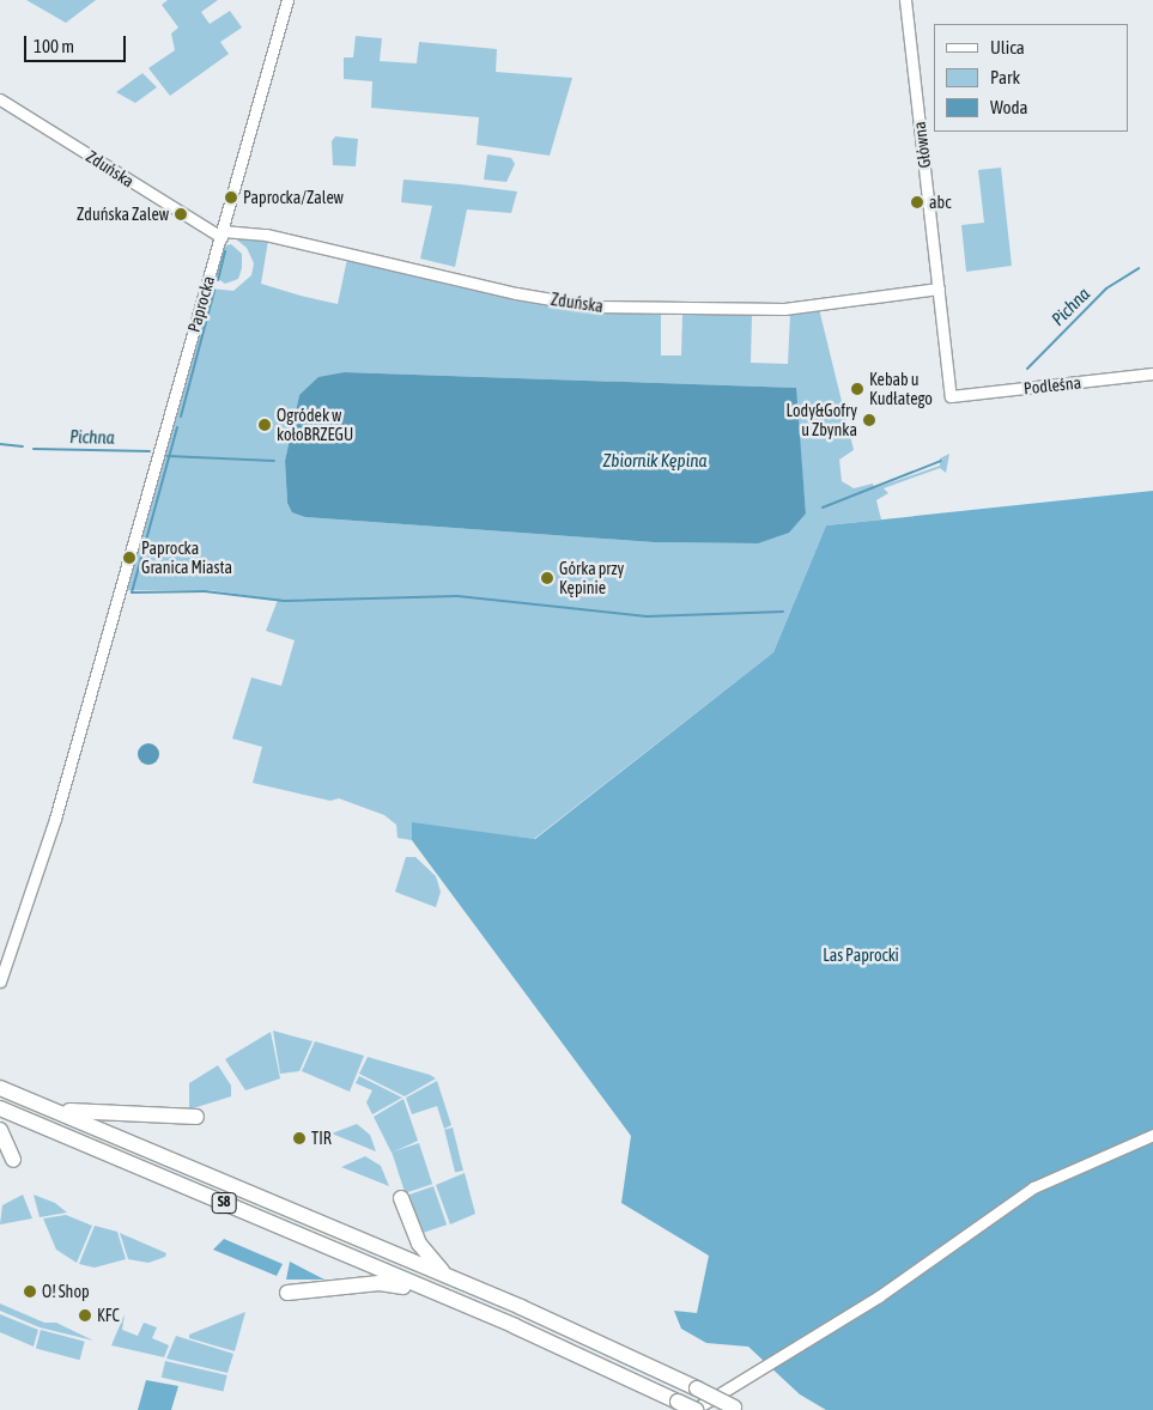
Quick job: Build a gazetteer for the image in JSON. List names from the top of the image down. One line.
{"streets":{"highway":["S8"],"street":["Główna","Zduńska","Paprocka","Podleśna"]},"crossings":[["Główna","Zduńska"],["Główna","Podleśna"],["Zduńska","Paprocka"]],"water":["Pichna","Zbiornik Kępina"],"parks":["Las Paprocki"],"places":["Paprocka/Zalew","abc","Zduńska Zalew","Kebab u Kudłatego","Lody&Gofry u Zbynka","Ogródek w kołoBRZEGU","Paprocka Granica Miasta","Górka przy Kępinie","TIR","O! Shop","KFC"],"legend":["Ulica","Park","Woda"],"scale_bar":"100 m"}
